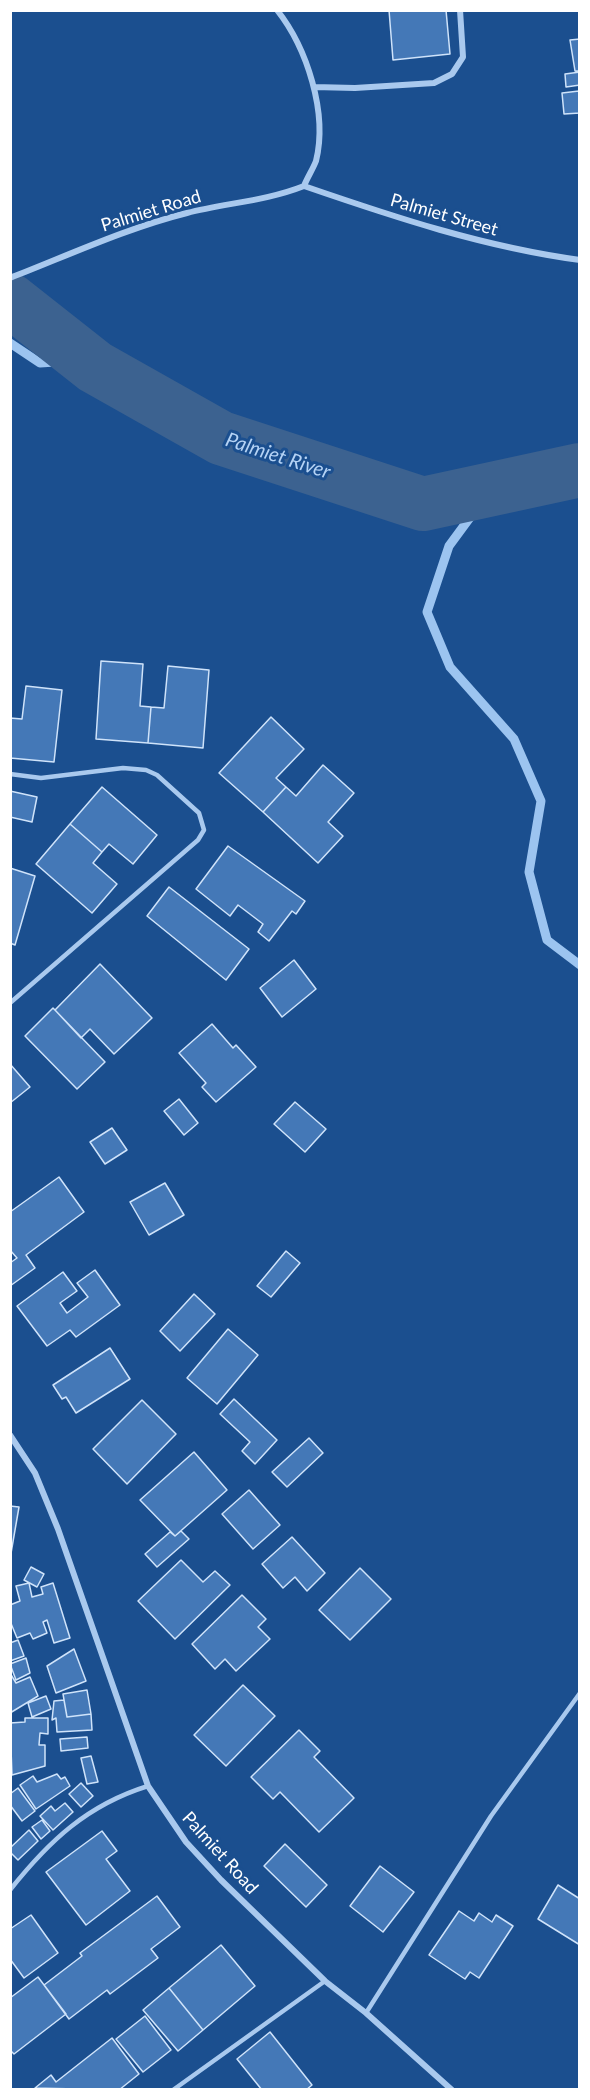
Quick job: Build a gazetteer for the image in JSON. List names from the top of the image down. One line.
{"streets":{"street":["Palmiet Road","Palmiet Street"]},"crossings":[["Palmiet Road","Palmiet Street"]],"water":["Palmiet River"]}
